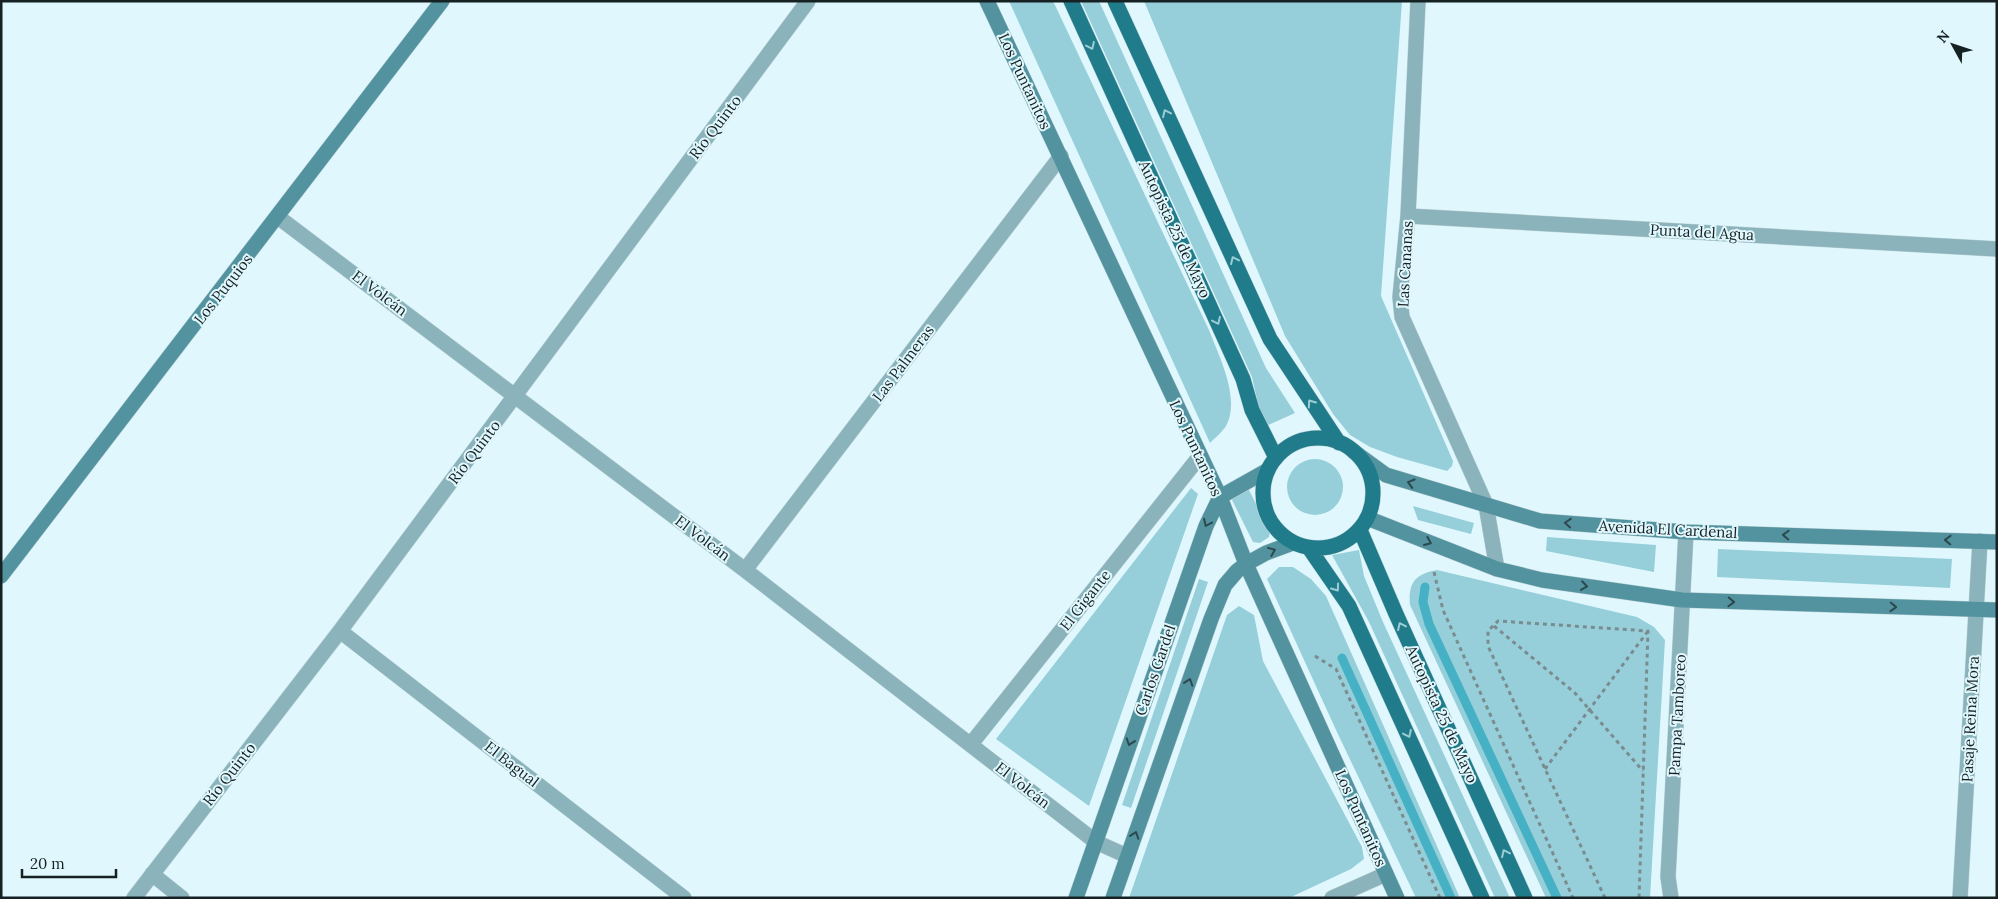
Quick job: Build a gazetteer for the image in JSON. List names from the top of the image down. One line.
{"streets":{"main road":["Autopista 25 de Mayo"],"street":["Los Puntanitos","Río Quinto","Punta del Agua","Las Cananas","Los Puquios","El Volcán","Las Palmeras","Avenida El Cardenal","El Gigante","Carlos Gardel","Pampa Tamboreo","Pasaje Reina Mora","El Bagual"]},"crossings":[["Los Puntanitos","Las Palmeras"],["Los Puntanitos","El Gigante"],["Los Puntanitos","Carlos Gardel"],["Río Quinto","El Volcán"],["Río Quinto","El Bagual"],["Autopista 25 de Mayo","Avenida El Cardenal"],["Punta del Agua","Las Cananas"],["Las Cananas","Avenida El Cardenal"],["Los Puquios","El Volcán"],["El Volcán","Las Palmeras"],["El Volcán","El Gigante"],["El Volcán","Carlos Gardel"],["Avenida El Cardenal","Pampa Tamboreo"],["Avenida El Cardenal","Pasaje Reina Mora"]],"scale_bar":"20 m","north":"top left"}
